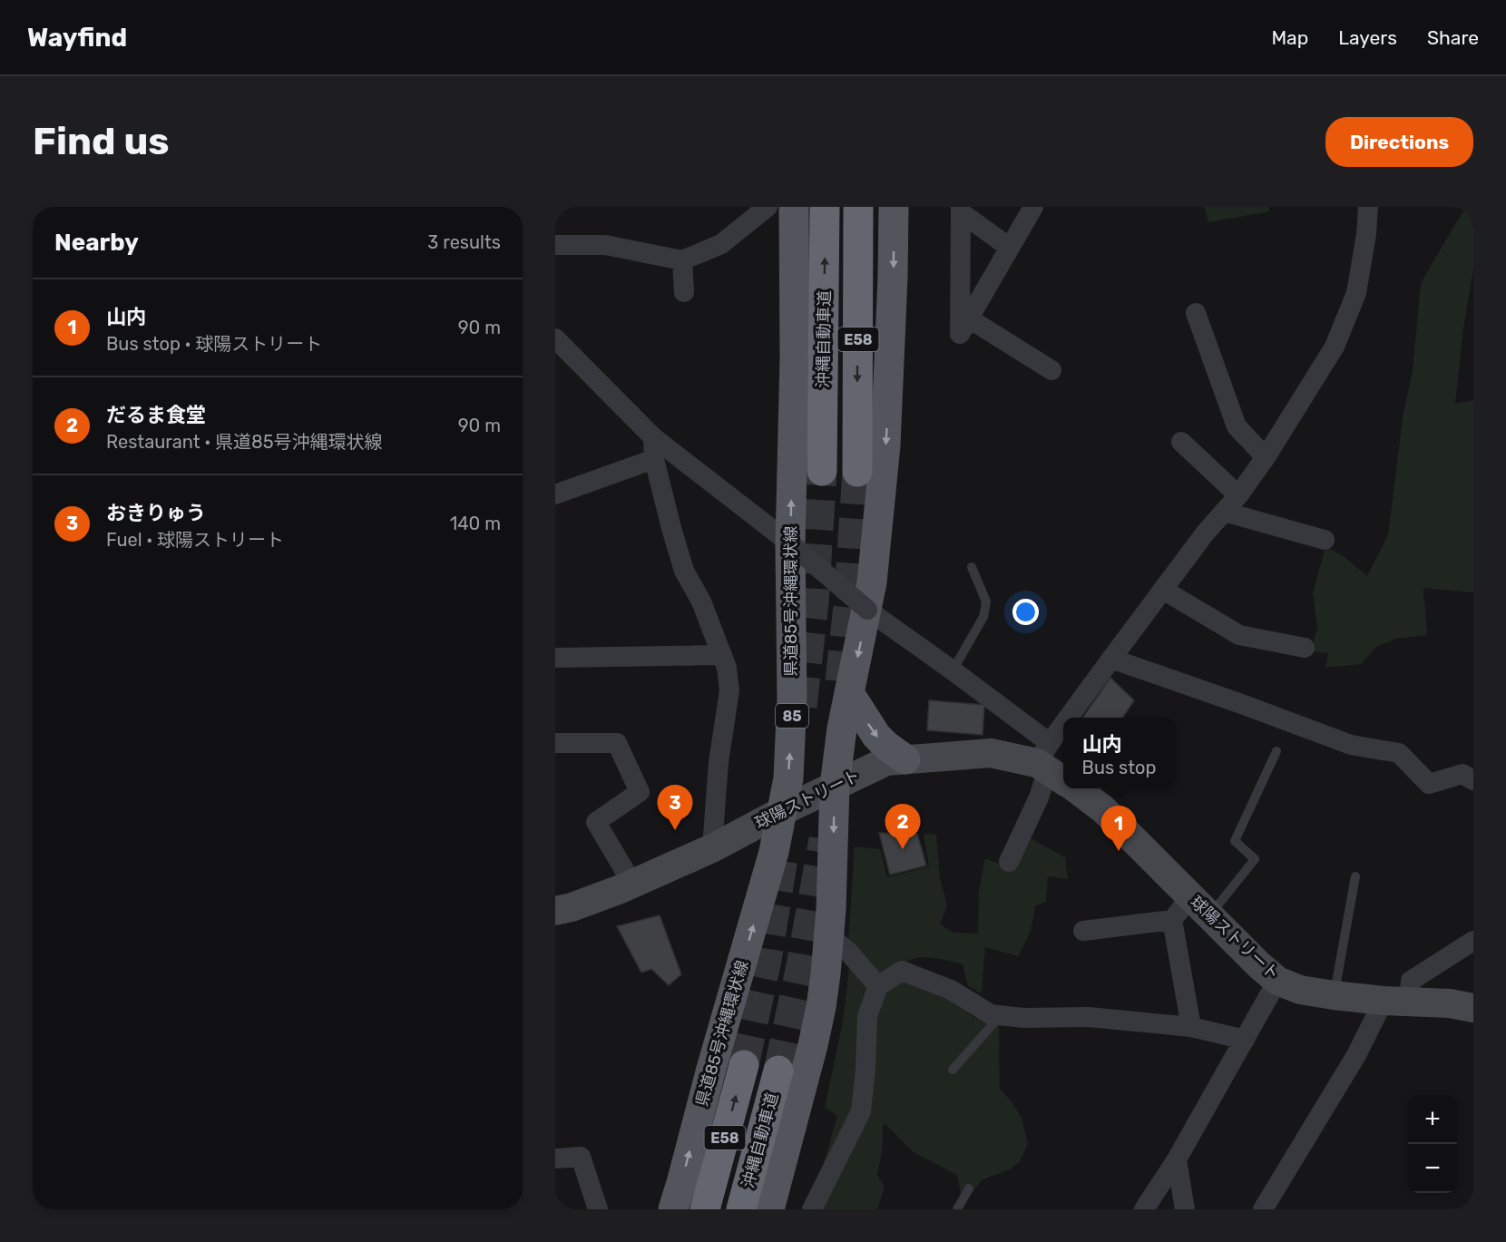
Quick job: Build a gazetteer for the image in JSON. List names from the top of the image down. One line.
{"streets":{"highway":["沖縄自動車道","E58"],"main road":["県道85号沖縄環状線","85","球陽ストリート"]},"crossings":[["県道85号沖縄環状線","球陽ストリート"]],"page":{"header":"Wayfind","nav":["Map","Layers","Share"],"buttons":"Directions","title":"Find us","heading":["Nearby","3 results"],"list":[{"mark":"1","name":"山内","note":"Bus stop · 球陽ストリート","value":"90 m"},{"mark":"2","name":"だるま食堂","note":"Restaurant · 県道85号沖縄環状線","value":"90 m"},{"mark":"3","name":"おきりゅう","note":"Fuel · 球陽ストリート","value":"140 m"}],"popup":["山内","Bus stop"],"pins":["3","2","1"],"map_buttons":["+","−"]}}
